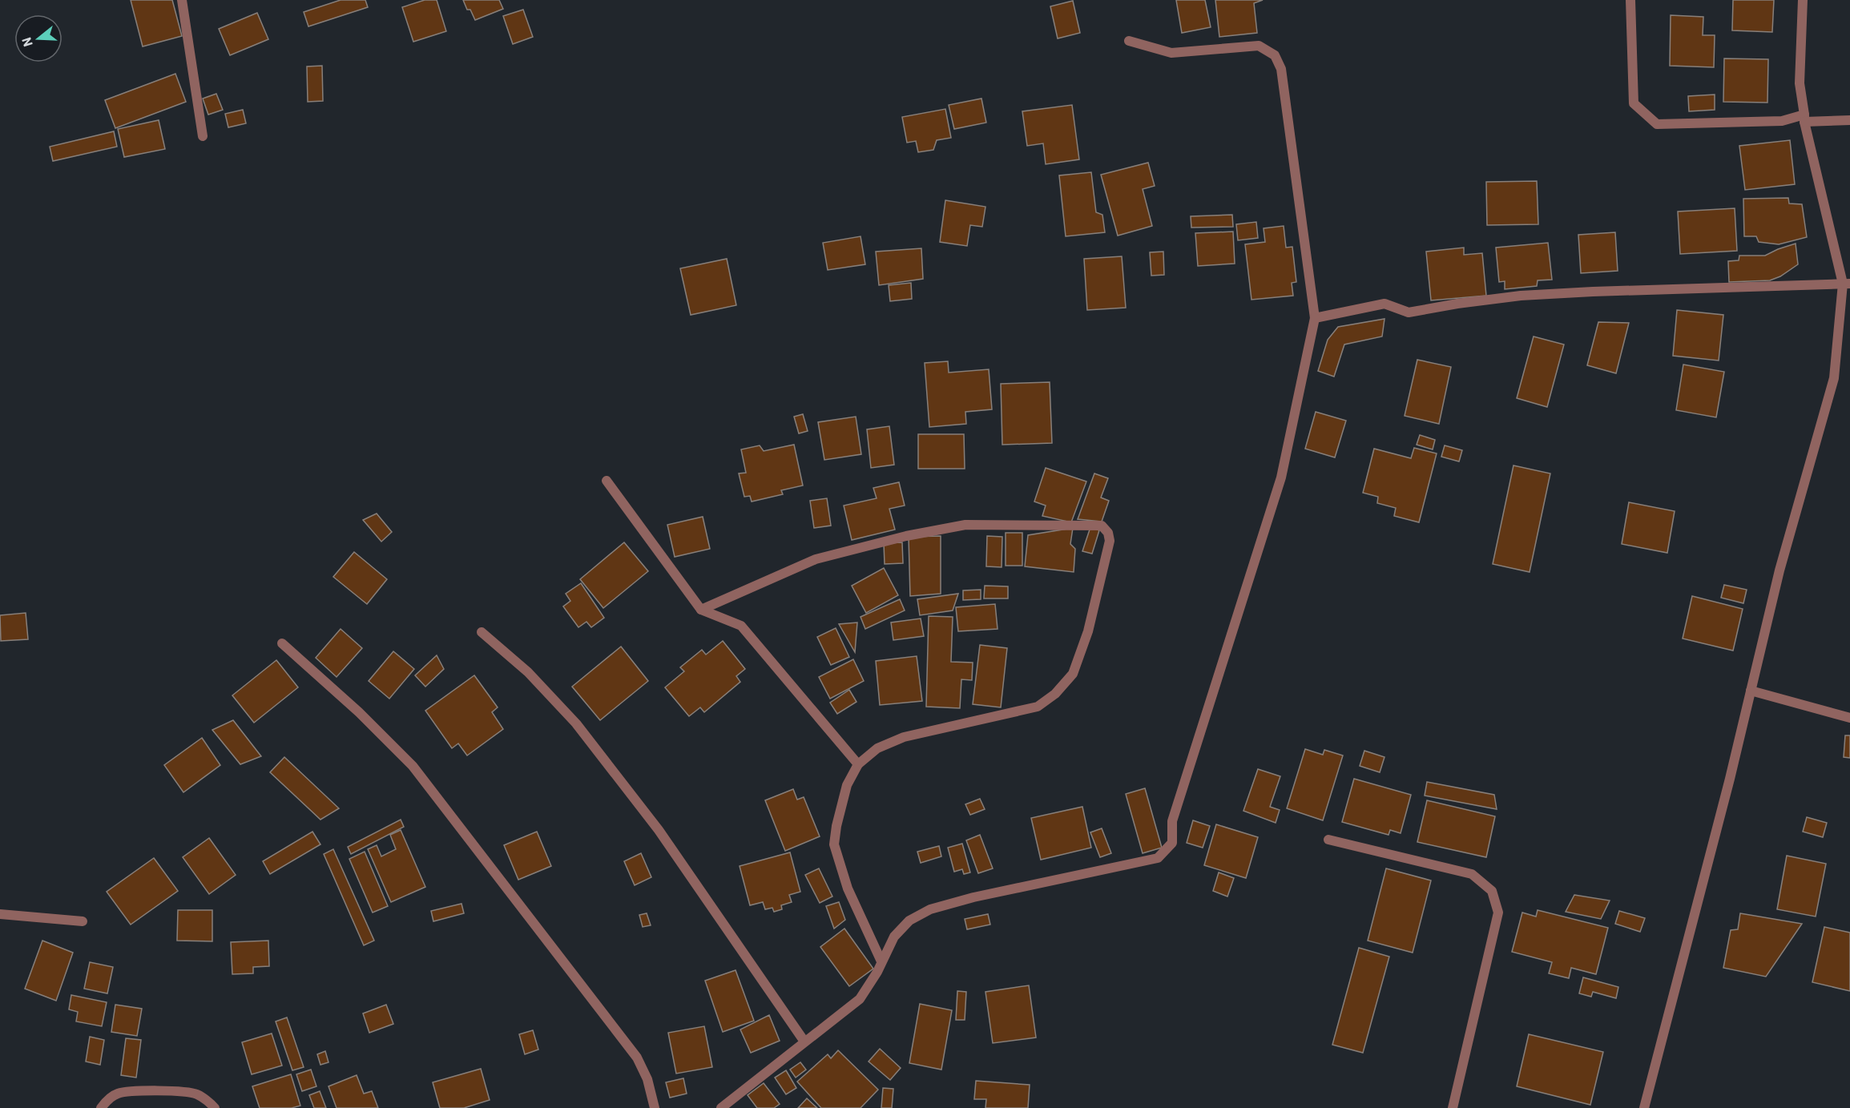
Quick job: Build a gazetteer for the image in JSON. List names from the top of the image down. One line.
{"north":"left"}
